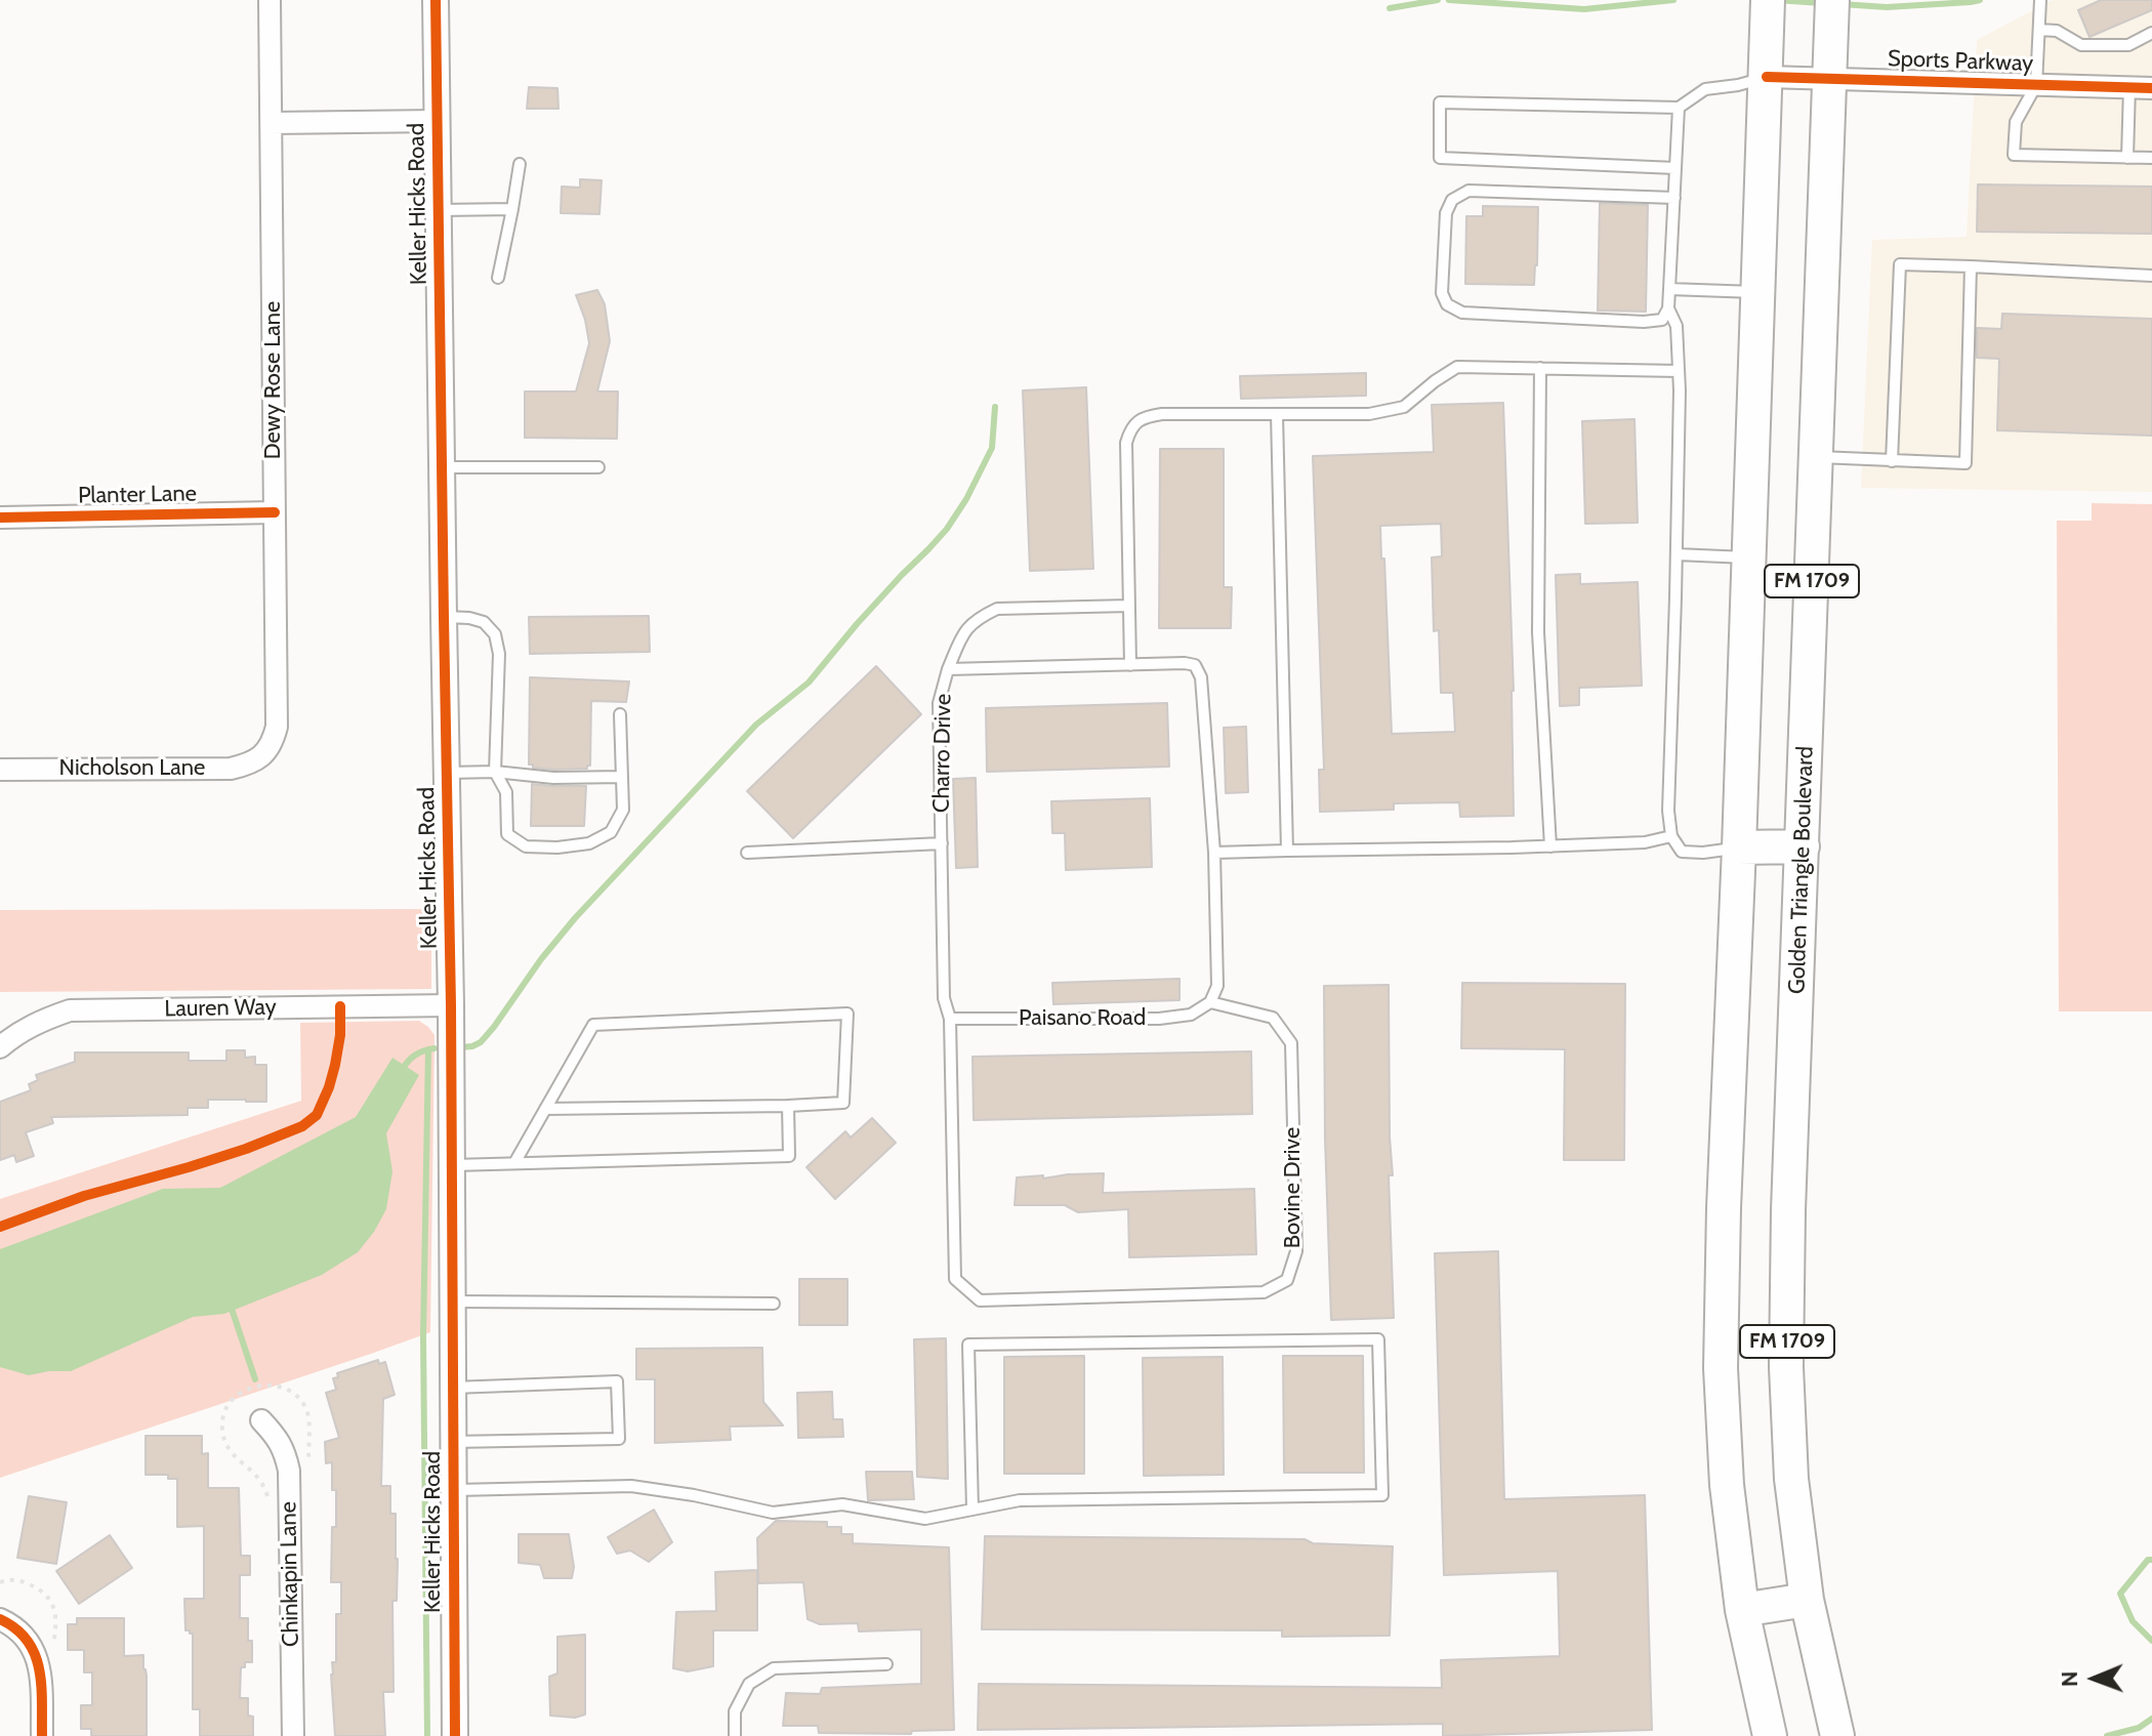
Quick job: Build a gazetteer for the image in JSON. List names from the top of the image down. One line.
{"streets":{"main road":["FM 1709","Golden Triangle Boulevard"],"street":["Sports Parkway","Keller Hicks Road","Dewy Rose Lane","Planter Lane","Nicholson Lane","Lauren Way","Chinkapin Lane"],"lane":["Charro Drive","Paisano Road","Bovine Drive"]},"crossings":[["Sports Parkway","FM 1709"],["Sports Parkway","Golden Triangle Boulevard"],["Keller Hicks Road","Lauren Way"],["Dewy Rose Lane","Planter Lane"],["Dewy Rose Lane","Nicholson Lane"],["Charro Drive","Paisano Road"],["Charro Drive","Bovine Drive"],["Paisano Road","Bovine Drive"]],"north":"left"}
